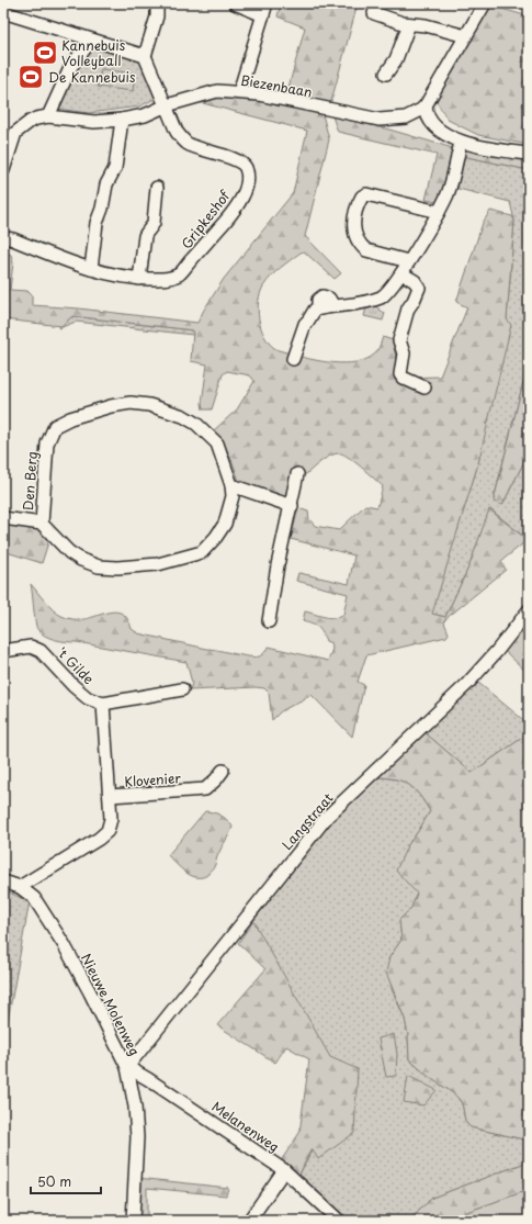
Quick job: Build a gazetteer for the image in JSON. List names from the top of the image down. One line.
{"streets":{"street":["Biezenbaan","Gripkeshof","Den Berg","'t Gilde","Klovenier","Langstraat","Nieuwe Molenweg","Melanenweg"]},"crossings":[["Biezenbaan","Gripkeshof"],["Klovenier","Nieuwe Molenweg"],["Langstraat","Nieuwe Molenweg"],["Langstraat","Melanenweg"],["Nieuwe Molenweg","Melanenweg"]],"places":{"sports":["Kannebuis Volleyball","De Kannebuis"]},"scale_bar":"50 m"}
